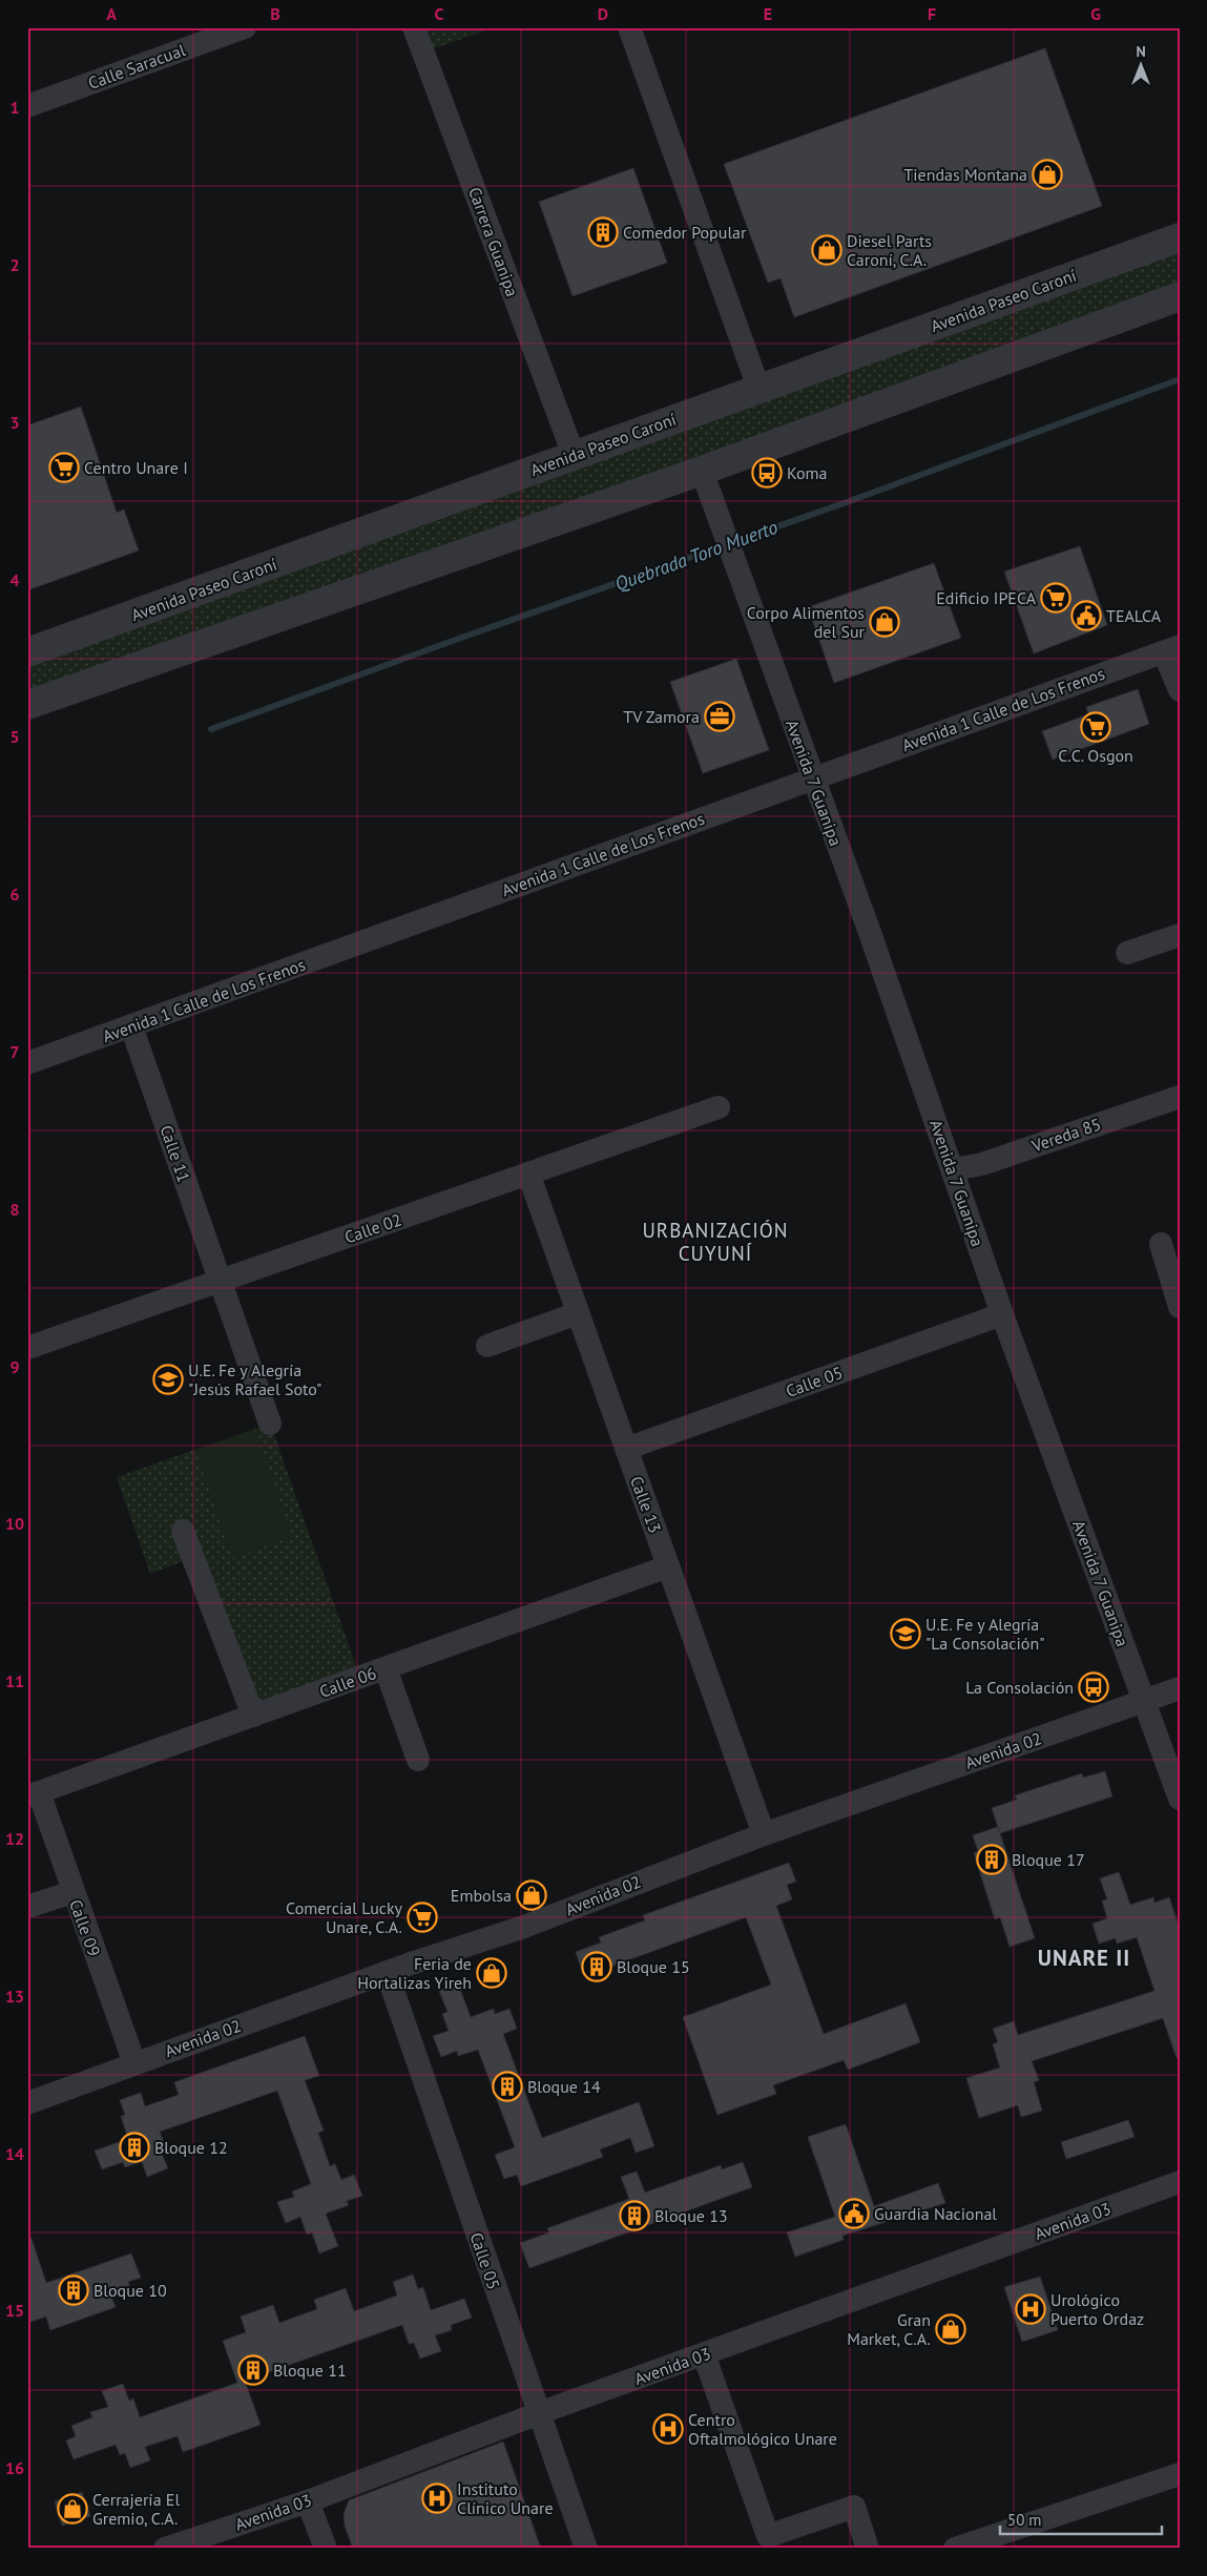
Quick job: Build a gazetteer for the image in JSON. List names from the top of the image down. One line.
{"streets":{"street":["Calle Saracual","Carrera Guanipa","Avenida Paseo Caroní","Avenida 1 Calle de Los Frenos","Avenida 7 Guanipa","Vereda 85","Calle 11","Calle 02","Calle 05","Calle 13","Calle 06","Avenida 02","Calle 09","Avenida 03"]},"crossings":[["Carrera Guanipa","Avenida Paseo Caroní"],["Avenida 1 Calle de Los Frenos","Avenida 7 Guanipa"],["Avenida 1 Calle de Los Frenos","Calle 11"],["Avenida 7 Guanipa","Vereda 85"],["Avenida 7 Guanipa","Calle 05"],["Avenida 7 Guanipa","Avenida 02"],["Calle 11","Calle 02"],["Calle 02","Calle 13"],["Calle 05","Calle 13"],["Calle 05","Avenida 02"],["Calle 05","Avenida 03"],["Calle 13","Calle 06"],["Calle 13","Avenida 02"],["Calle 06","Calle 09"],["Avenida 02","Calle 09"]],"districts":["URBANIZACIÓN CUYUNÍ","UNARE II"],"water":["Quebrada Toro Muerto"],"places":{"shop":["Tiendas Montana","Diesel Parts Caroní, C.A.","Corpo Alimentos del Sur","Embolsa","Feria de Hortalizas Yireh","Gran Market, C.A.","Cerrajería El Gremio, C.A."],"building":["Comedor Popular","Bloque 17","Bloque 15","Bloque 14","Bloque 12","Bloque 13","Bloque 10","Bloque 11"],"supermarket":["Centro Unare I","Edificio IPECA","C.C. Osgon","Comercial Lucky Unare, C.A."],"bus stop":["Koma","La Consolación"],"public building":["TEALCA","Guardia Nacional"],"office":["TV Zamora"],"school or university":["U.E. Fe y Alegría \"Jesús Rafael Soto\"","U.E. Fe y Alegría \"La Consolación\""],"hospital":["Urológico Puerto Ordaz","Centro Oftalmológico Unare","Instituto Clínico Unare"]},"scale_bar":"50 m","north":"top","grid":{"columns":["A","B","C","D","E","F","G"],"rows":["1","2","3","4","5","6","7","8","9","10","11","12","13","14","15","16"]}}
